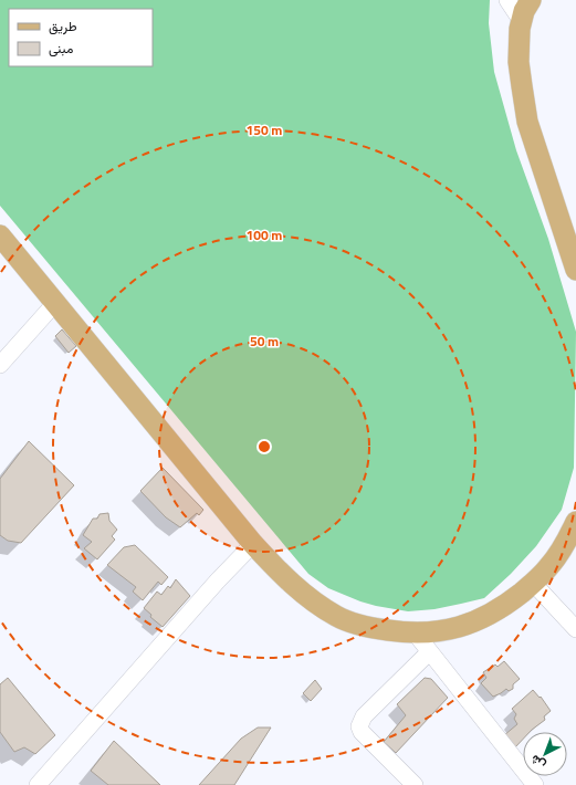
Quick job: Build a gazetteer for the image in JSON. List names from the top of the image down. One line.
{"legend":["طريق","مبنى"],"north":"bottom left","rings":["150 m","100 m","50 m"]}
